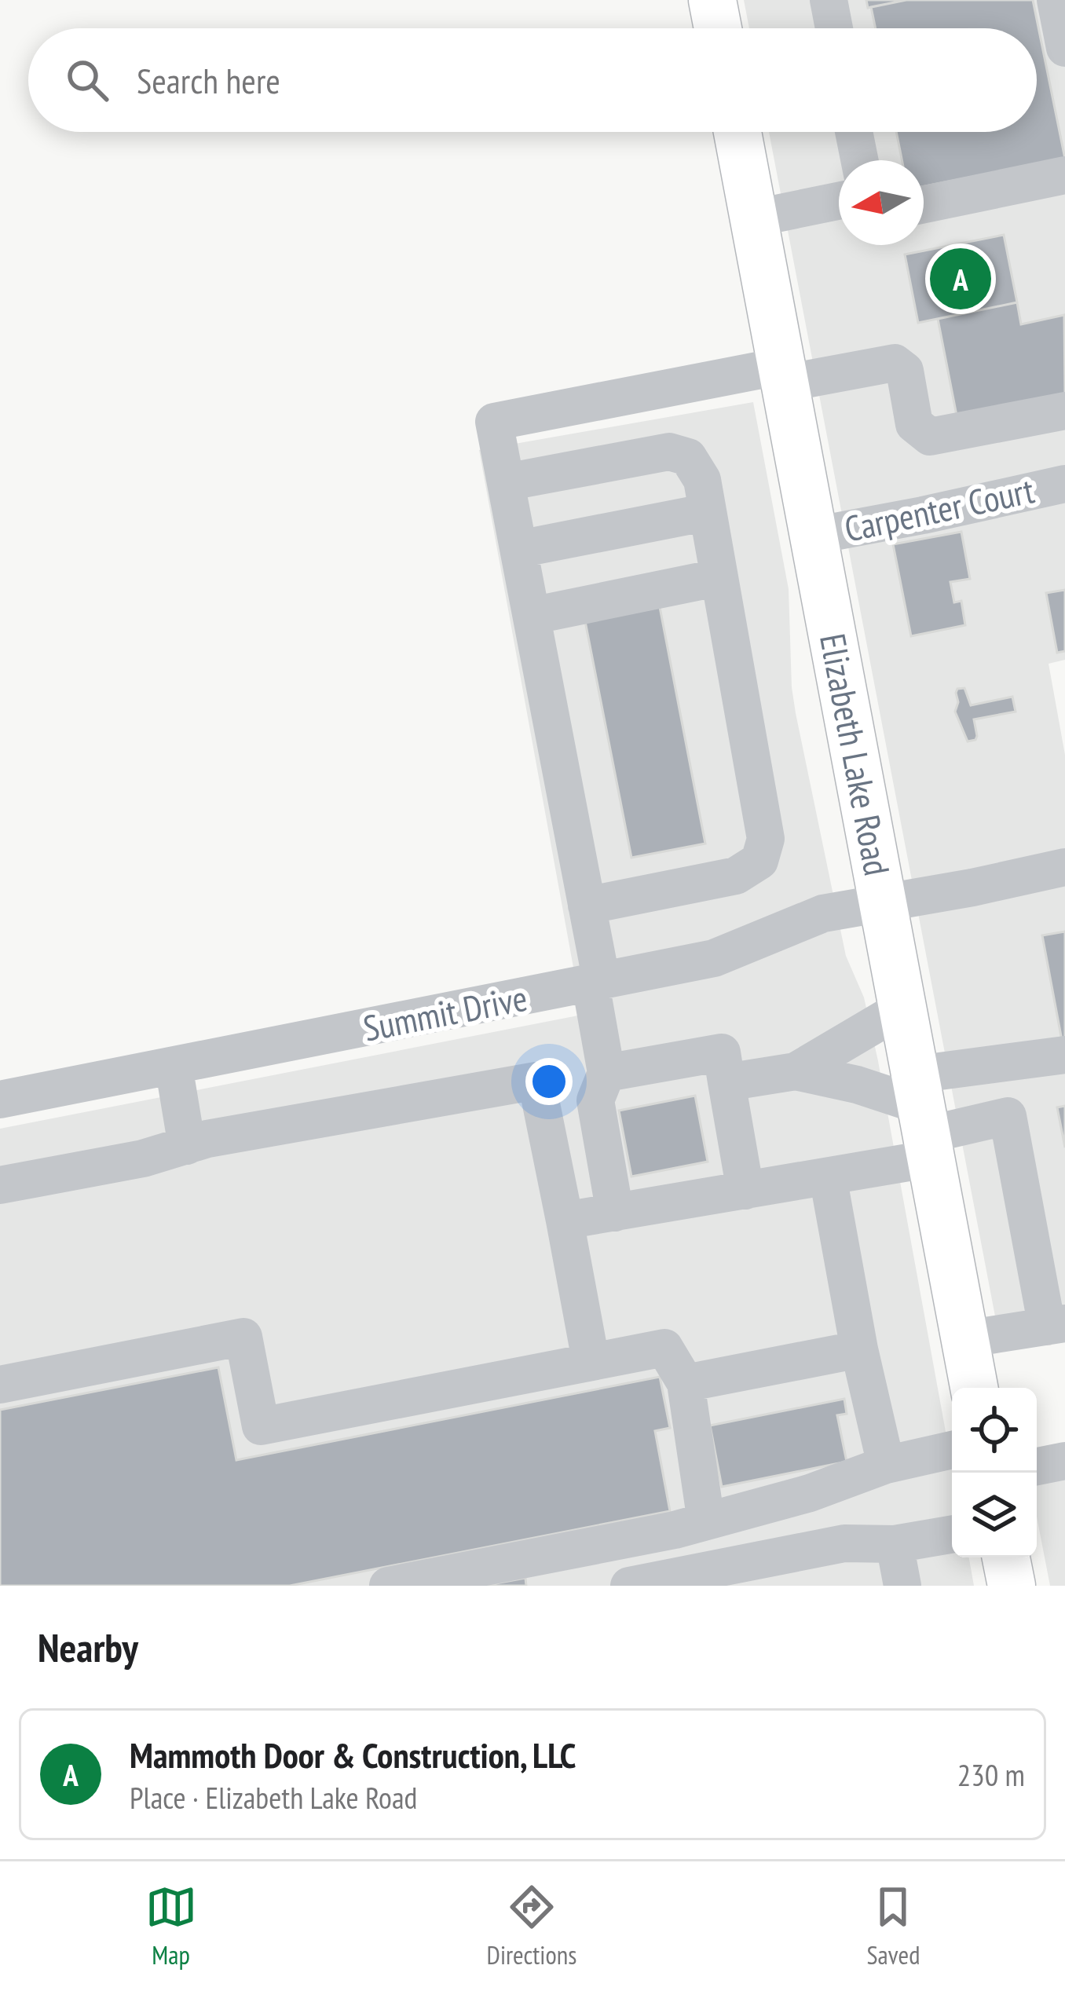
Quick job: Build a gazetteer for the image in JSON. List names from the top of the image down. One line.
{"streets":{"main road":["Elizabeth Lake Road"],"street":["Carpenter Court","Summit Drive"]},"crossings":[["Carpenter Court","Elizabeth Lake Road"],["Elizabeth Lake Road","Summit Drive"]],"north":"left","page":{"search":"Search here","pins":"A","heading":"Nearby","list":[{"mark":"A","name":"Mammoth Door & Construction, LLC","note":"Place · Elizabeth Lake Road","value":"230 m"}],"nav":["Map","Directions","Saved"]}}
